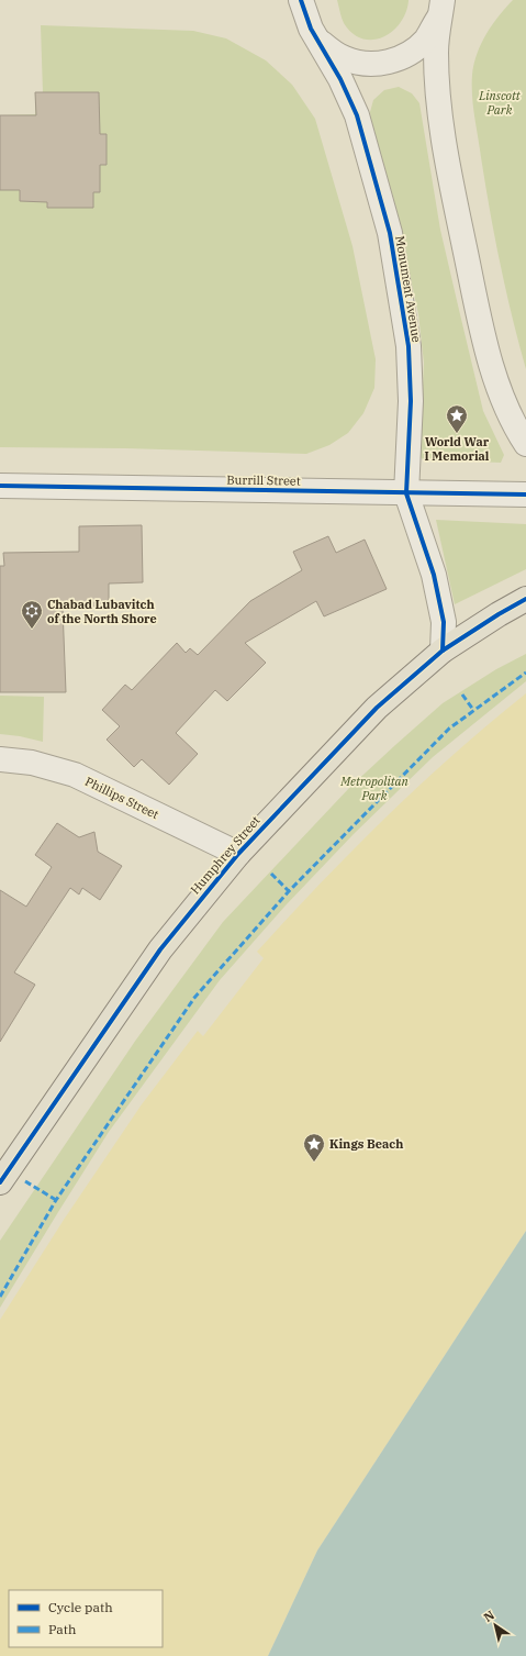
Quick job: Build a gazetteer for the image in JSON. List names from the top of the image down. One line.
{"streets":{"main road":["Humphrey Street"],"street":["Monument Avenue","Burrill Street","Phillips Street"]},"crossings":[["Monument Avenue","Burrill Street"],["Phillips Street","Humphrey Street"]],"parks":["Linscott Park","Metropolitan Park"],"places":{"place":["World War I Memorial","Kings Beach"],"synagogue":["Chabad Lubavitch of the North Shore"]},"legend":["Cycle path","Path"],"north":"top left"}
